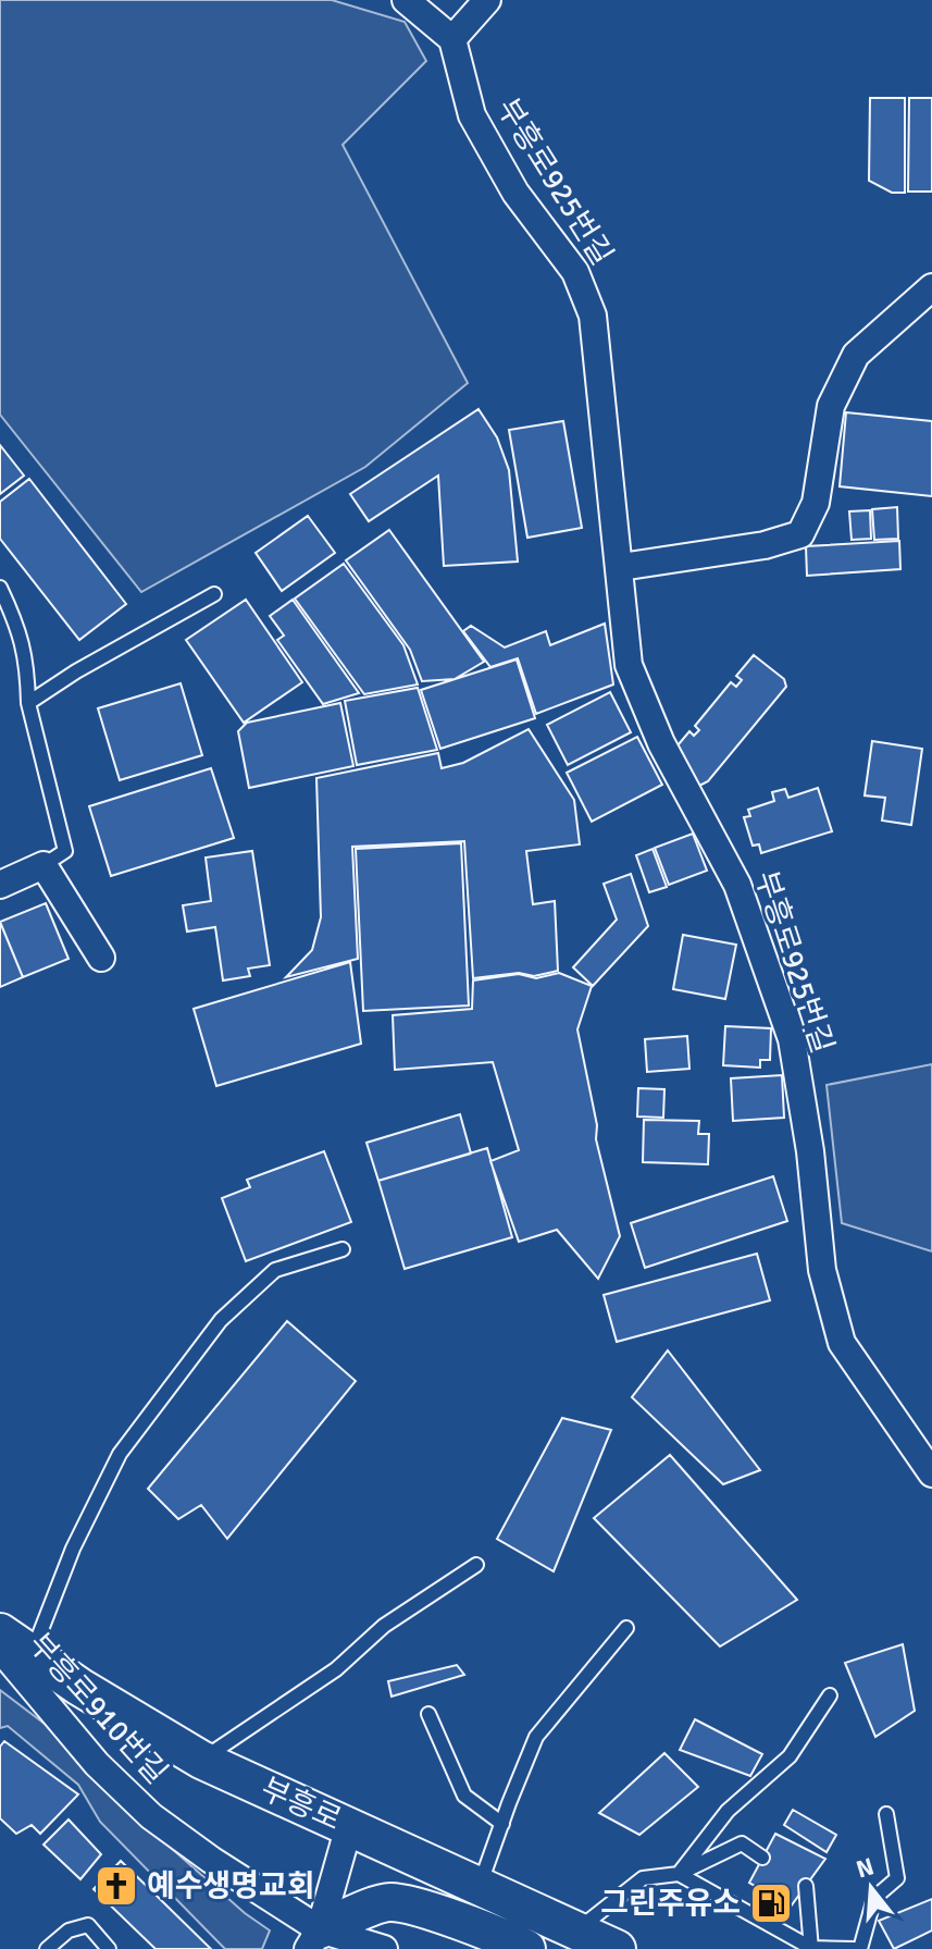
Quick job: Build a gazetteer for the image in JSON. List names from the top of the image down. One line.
{"streets":{"main road":["부흥로"],"street":["부흥로925번길","부흥로910번길"]},"crossings":[["부흥로910번길","부흥로"]],"places":{"church":["예수생명교회"],"fuel station":["그린주유소"]},"north":"top"}
